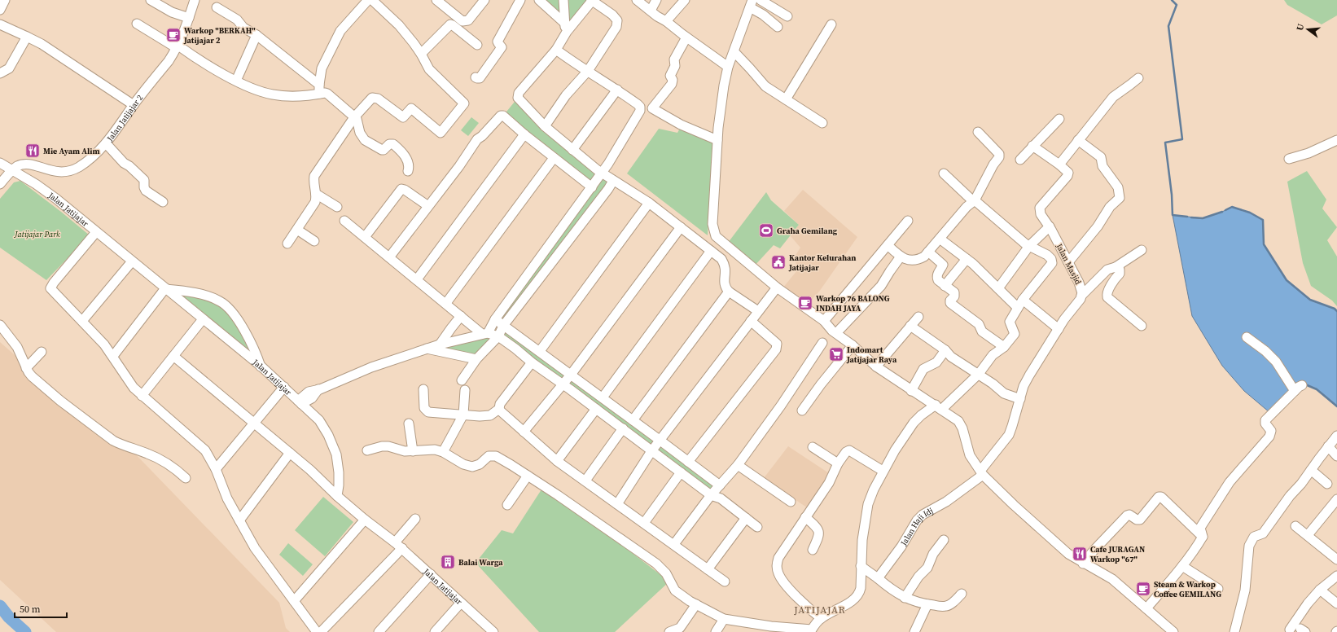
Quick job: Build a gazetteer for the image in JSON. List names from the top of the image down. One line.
{"streets":{"street":["Jalan Jatijajar 2","Jalan Jatijajar","Jalan Masjid","Jalan Haji Idj"]},"crossings":[["Jalan Jatijajar 2","Jalan Jatijajar"],["Jalan Masjid","Jalan Haji Idj"]],"districts":["JATIJAJAR"],"parks":["Jatijajar Park"],"places":{"cafe":["Warkop \"BERKAH\" Jatijajar 2","Warkop 76 BALONG INDAH JAYA","Steam & Warkop Coffee GEMILANG"],"restaurant":["Mie Ayam Alim","Cafe JURAGAN Warkop \"67\""],"sports":["Graha Gemilang"],"public building":["Kantor Kelurahan Jatijajar"],"supermarket":["Indomart Jatijajar Raya"],"building":["Balai Warga"]},"scale_bar":"50 m","north":"left"}
